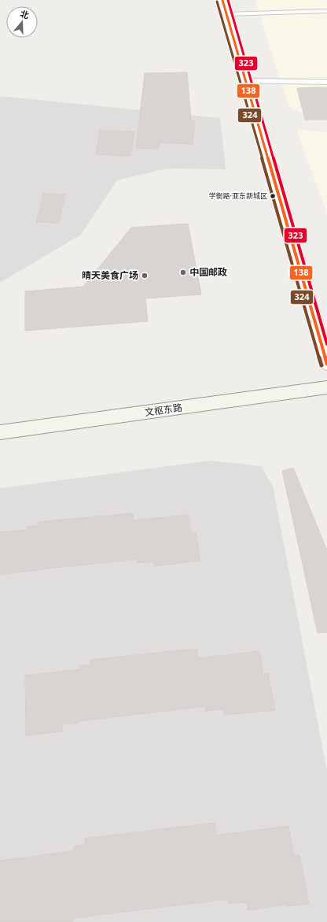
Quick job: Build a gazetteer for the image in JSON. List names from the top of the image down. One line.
{"streets":{"street":["文枢东路"]},"places":["学衡路·亚东新城区","中国邮政","晴天美食广场"],"lines":["transit line 138","transit line 323","transit line 324"],"north":"top"}
